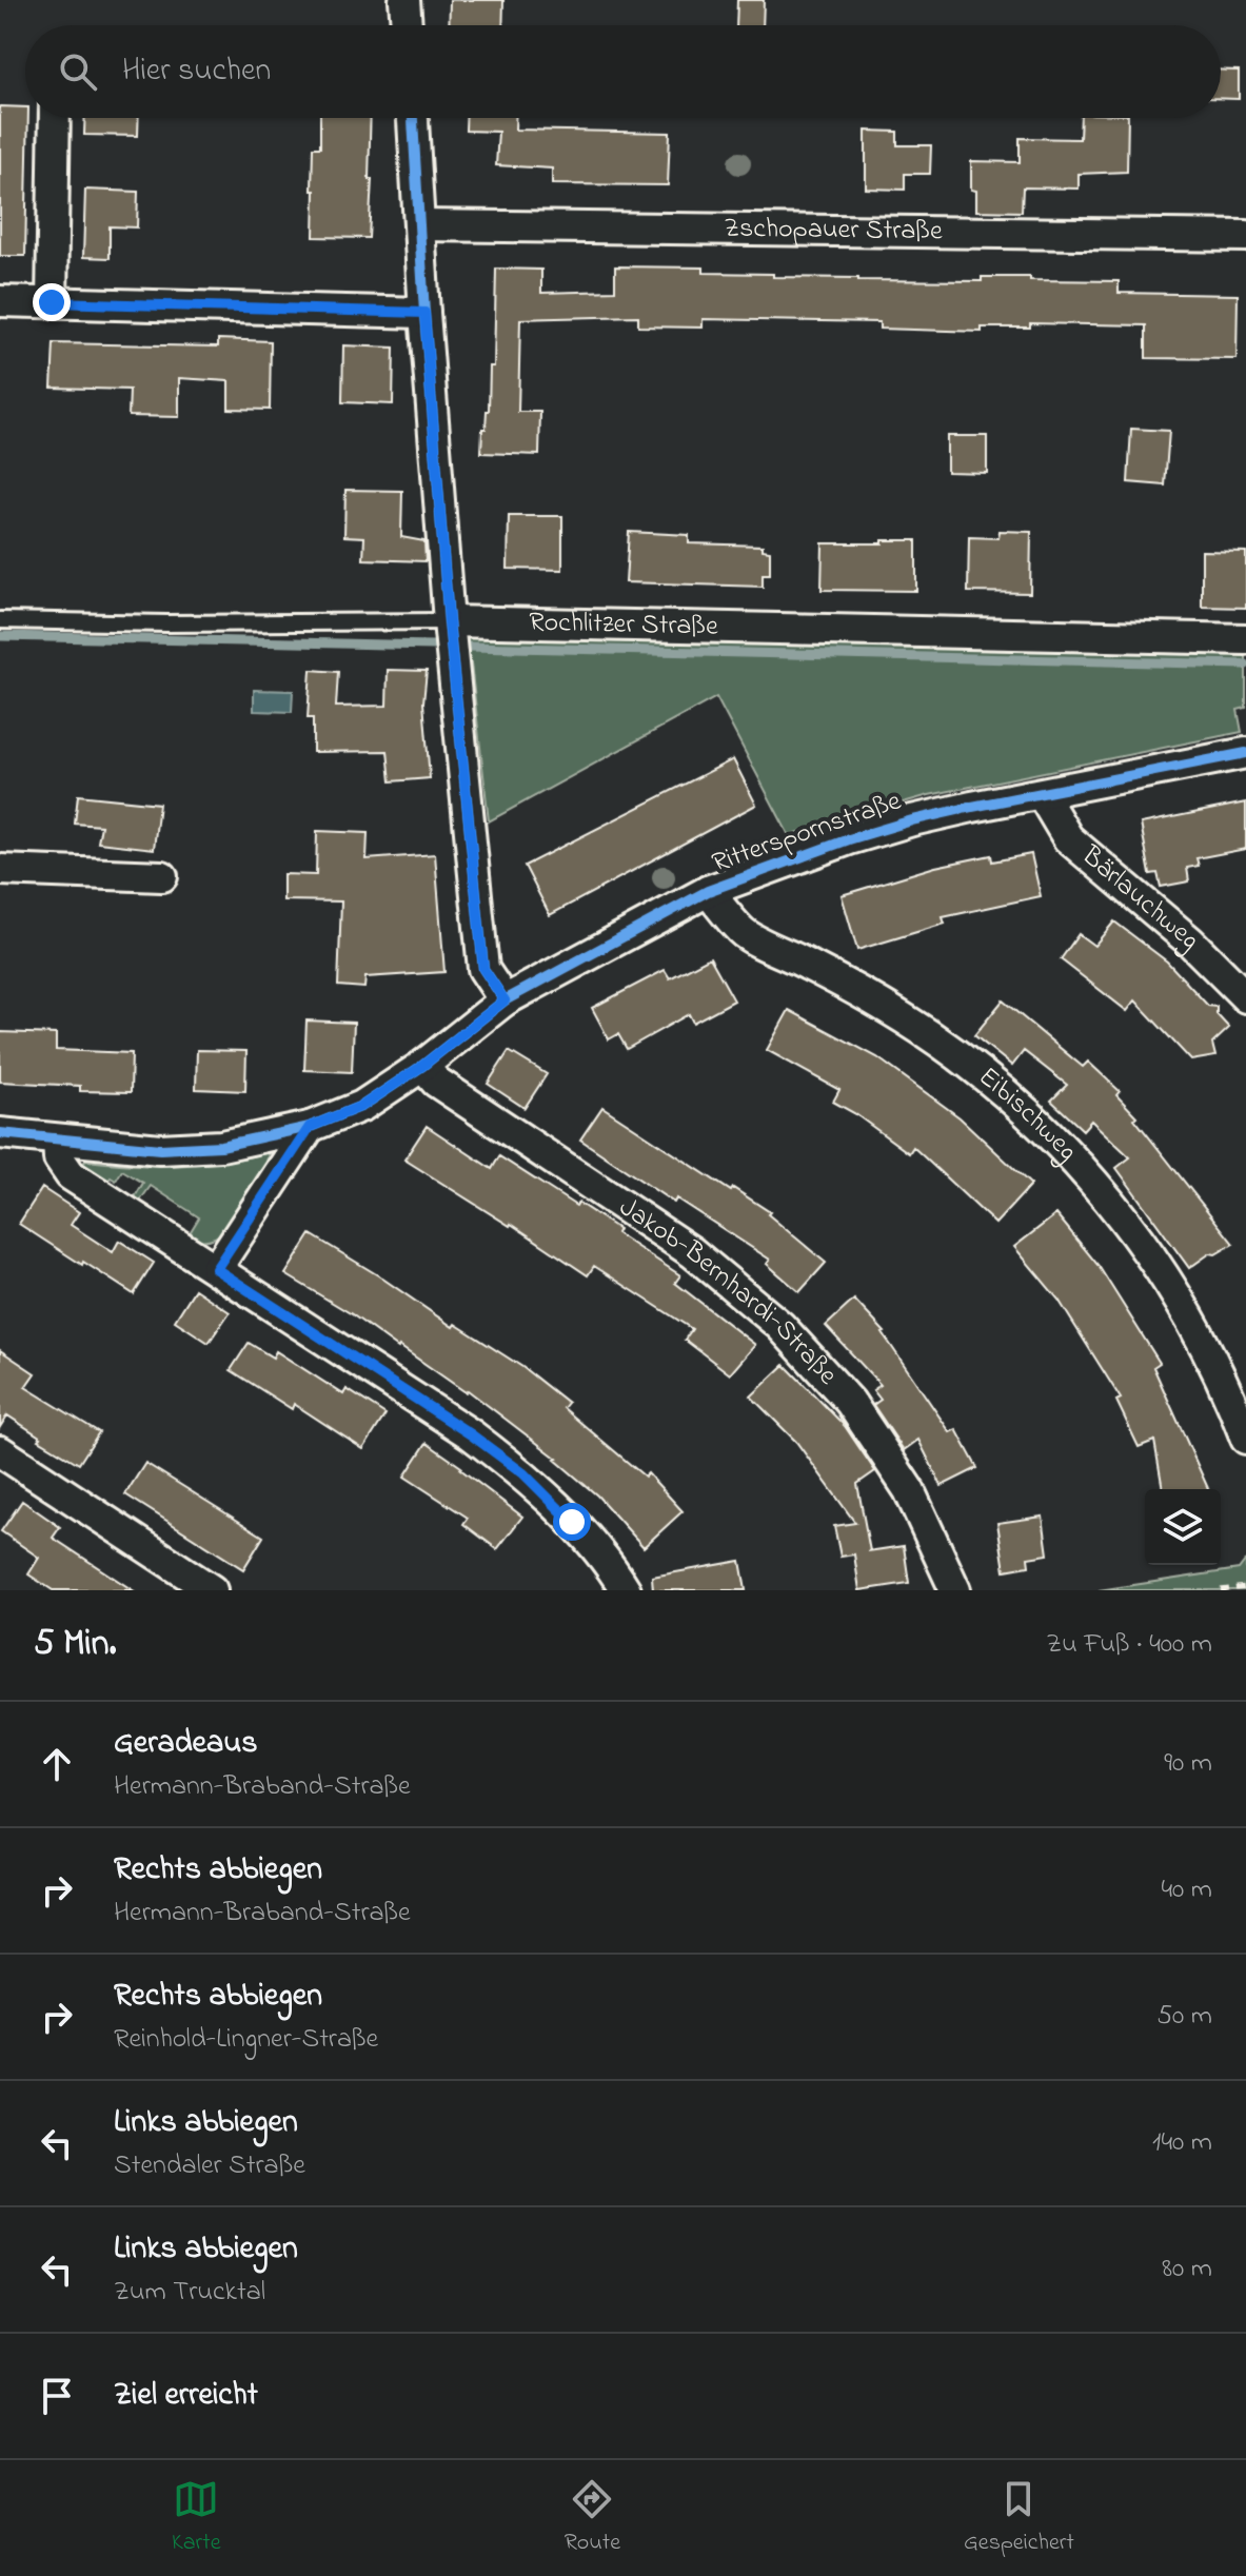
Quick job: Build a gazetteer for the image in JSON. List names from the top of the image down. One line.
{"streets":{"street":["Zschopauer Straße","Rochlitzer Straße","Ritterspornstraße","Bärlauchweg","Eibischweg","Jakob-Bernhardi-Straße"]},"crossings":[["Ritterspornstraße","Bärlauchweg"],["Ritterspornstraße","Eibischweg"],["Ritterspornstraße","Jakob-Bernhardi-Straße"]],"page":{"search":"Hier suchen","heading":["5 Min.","Zu Fuß · 400 m"],"list":[["Geradeaus","Hermann-Braband-Straße","90 m"],["Rechts abbiegen","Hermann-Braband-Straße","40 m"],["Rechts abbiegen","Reinhold-Lingner-Straße","50 m"],["Links abbiegen","Stendaler Straße","140 m"],["Links abbiegen","Zum Trucktal","80 m"],"Ziel erreicht"],"nav":["Karte","Route","Gespeichert"]}}
